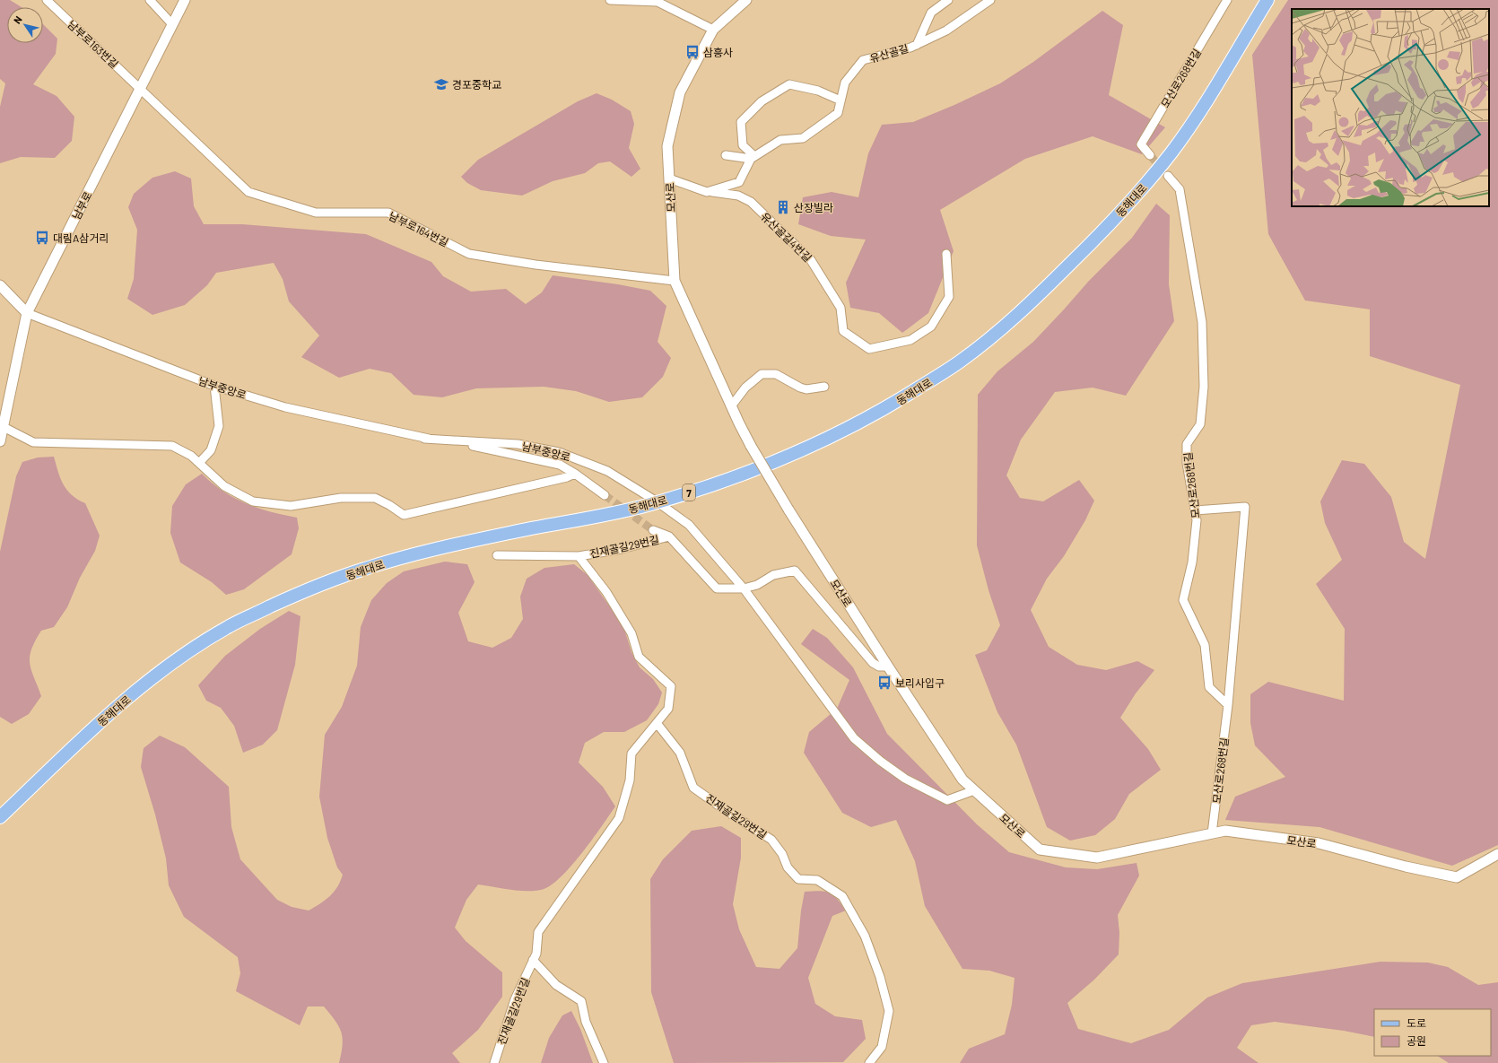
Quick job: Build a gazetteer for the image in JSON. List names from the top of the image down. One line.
{"streets":{"main road":["동해대로","7"],"street":["남부로163번길","유산골길","모산로268번길","모산로","남부로","남부로164번길","유산골길4번길","남부중앙로","진재골길29번길"]},"crossings":[["남부로163번길","남부로"],["남부로163번길","남부로164번길"],["모산로268번길","모산로"],["모산로","남부로164번길"],["모산로","남부중앙로"],["동해대로","남부중앙로"],["남부로","남부로164번길"],["남부로","남부중앙로"]],"places":{"bus stop":["삼흥사","대림A삼거리","보리사입구"],"school or university":["경포중학교"],"building":["산장빌라"]},"legend":["도로","공원"],"north":"top left"}
